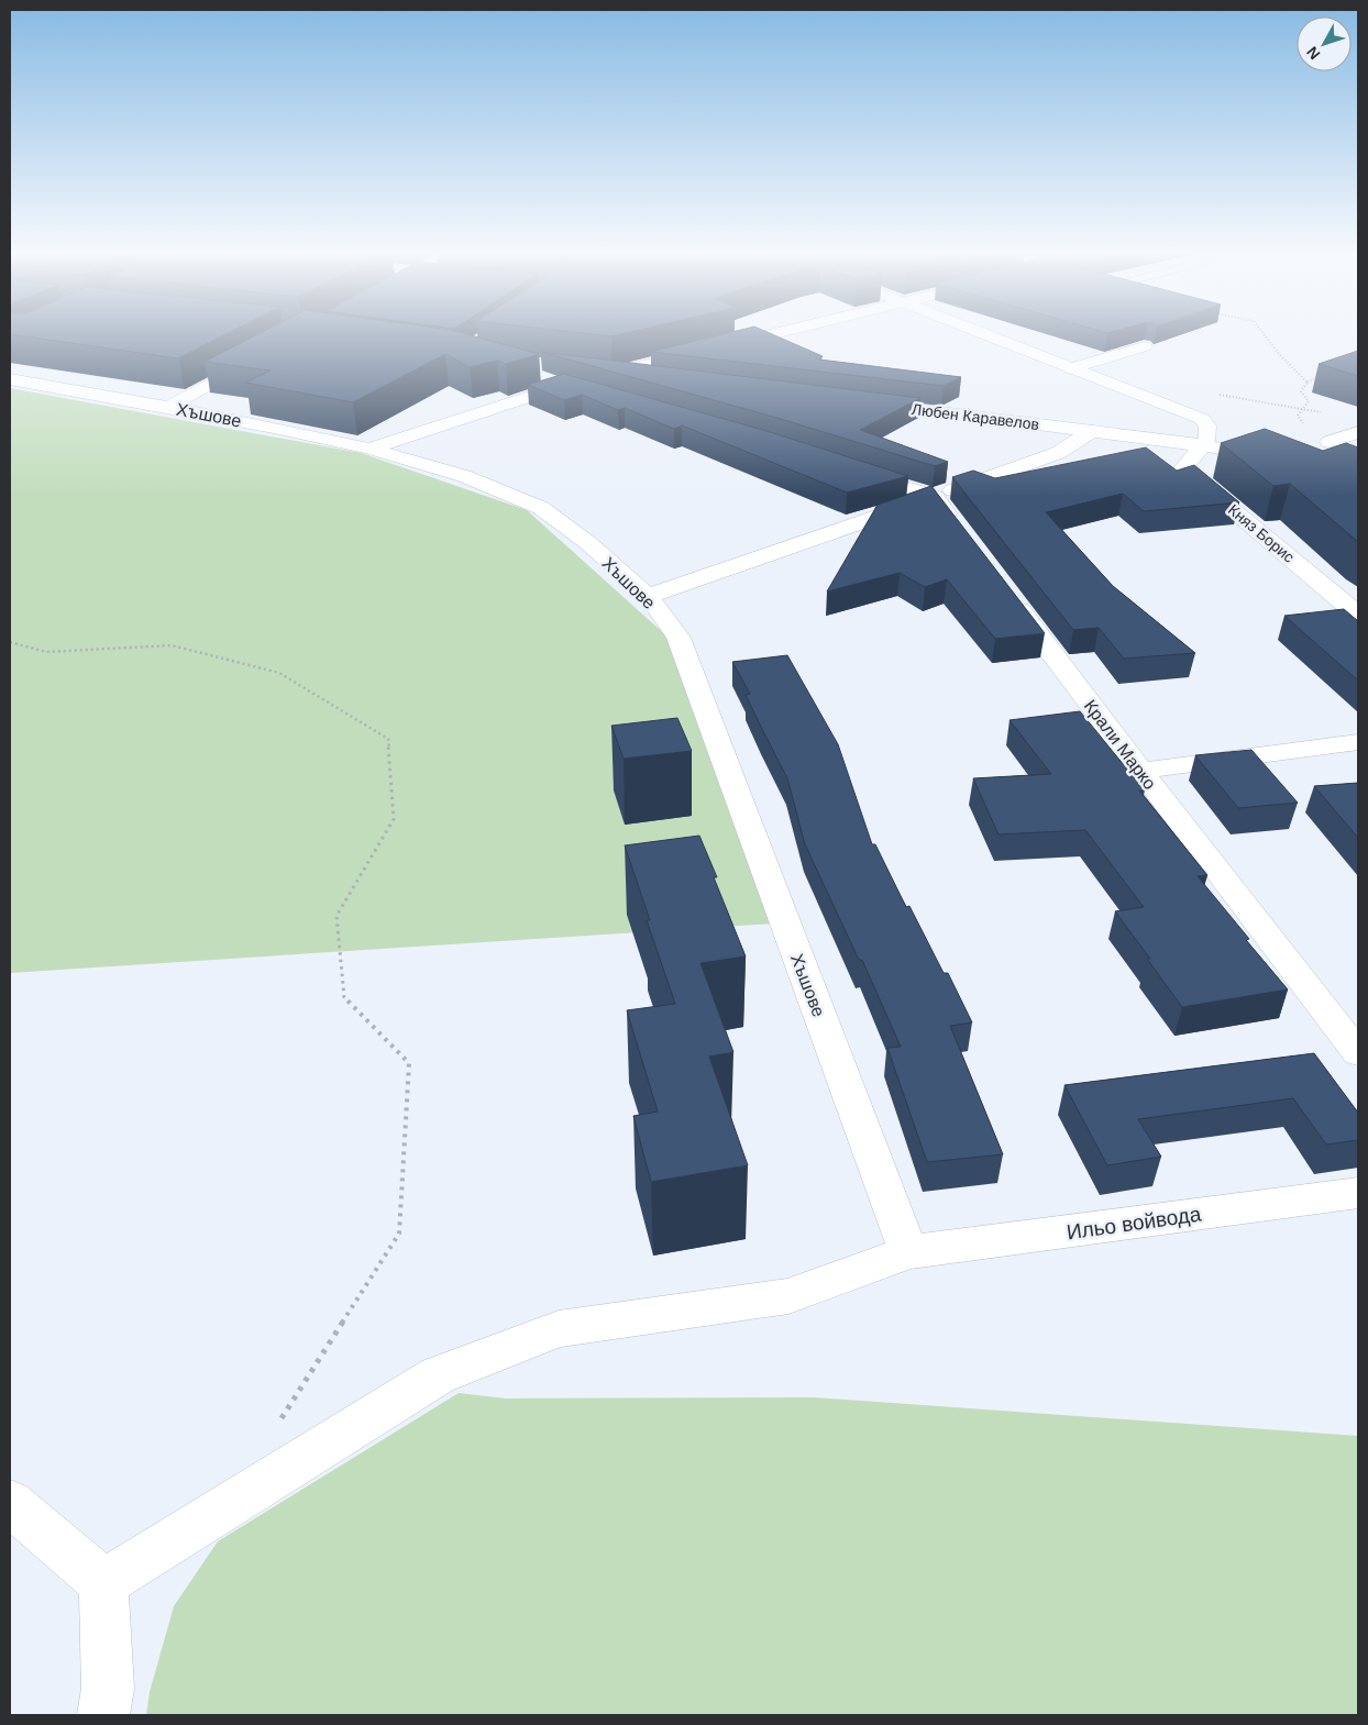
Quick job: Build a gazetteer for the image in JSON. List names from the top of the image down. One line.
{"streets":{"street":["Хъшове","Любен Каравелов","Княз Борис","Крали Марко","Ильо войвода"]},"crossings":[["Хъшове","Ильо войвода"],["Любен Каравелов","Княз Борис"]],"north":"bottom left"}
